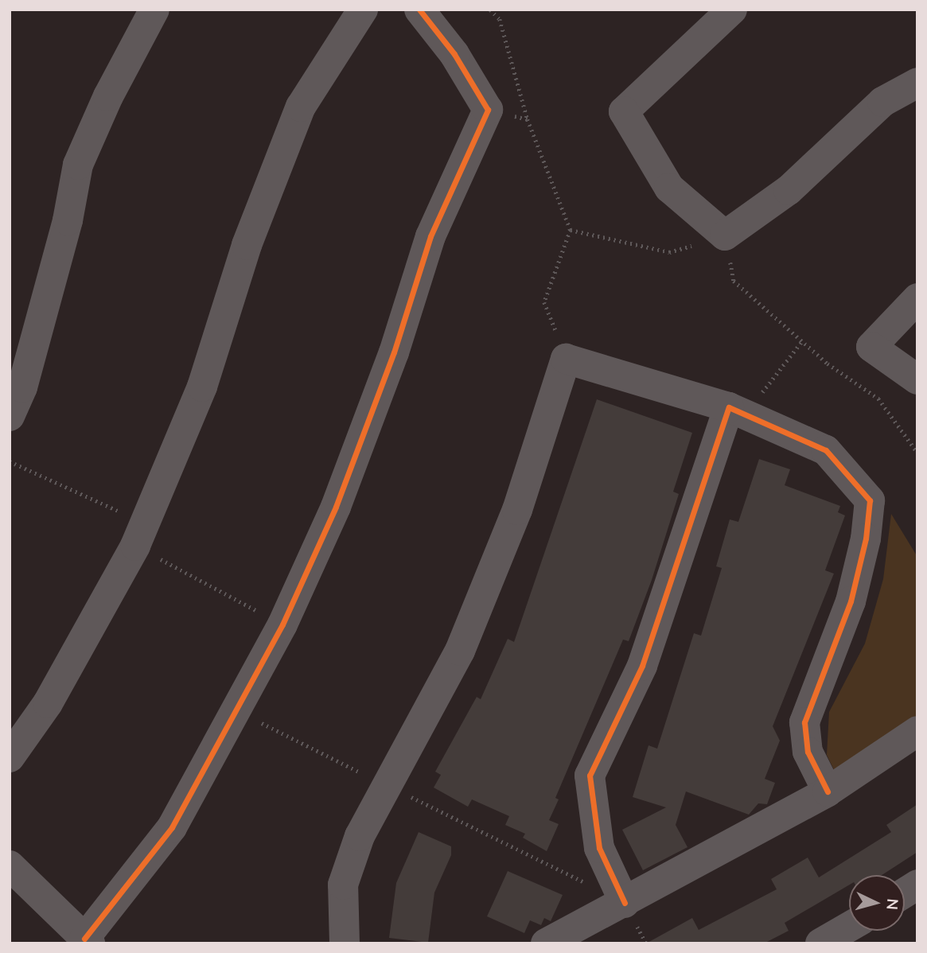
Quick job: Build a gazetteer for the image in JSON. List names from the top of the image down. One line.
{"north":"right"}
